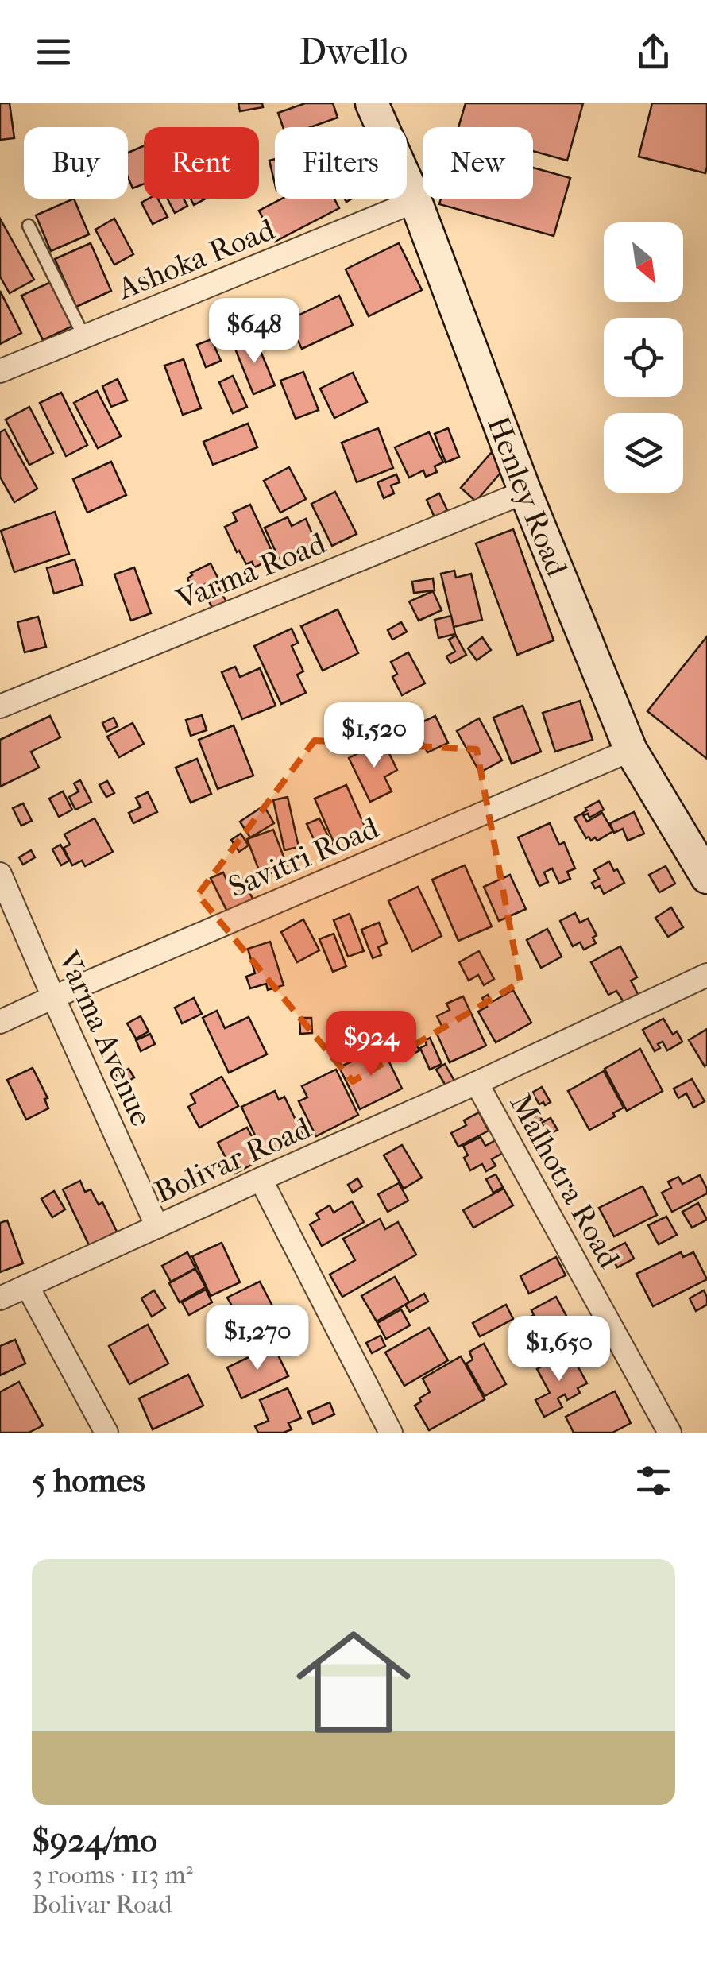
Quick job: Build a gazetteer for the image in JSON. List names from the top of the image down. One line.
{"streets":{"street":["Ashoka Road","Henley Road","Varma Road","Savitri Road","Varma Avenue","Bolivar Road","Malhotra Road"]},"crossings":[["Ashoka Road","Henley Road"],["Henley Road","Varma Road"],["Henley Road","Savitri Road"],["Savitri Road","Varma Avenue"],["Varma Avenue","Bolivar Road"],["Bolivar Road","Malhotra Road"]],"north":"bottom right","page":{"header":"Dwello","chip":["Buy","Rent","Filters","New"],"price":["$648","$1,520","$924","$1,270","$1,650"],"heading":"5 homes","list":[{"name":"$924/mo","note":"3 rooms · 113 m² · Bolivar Road"}]}}
